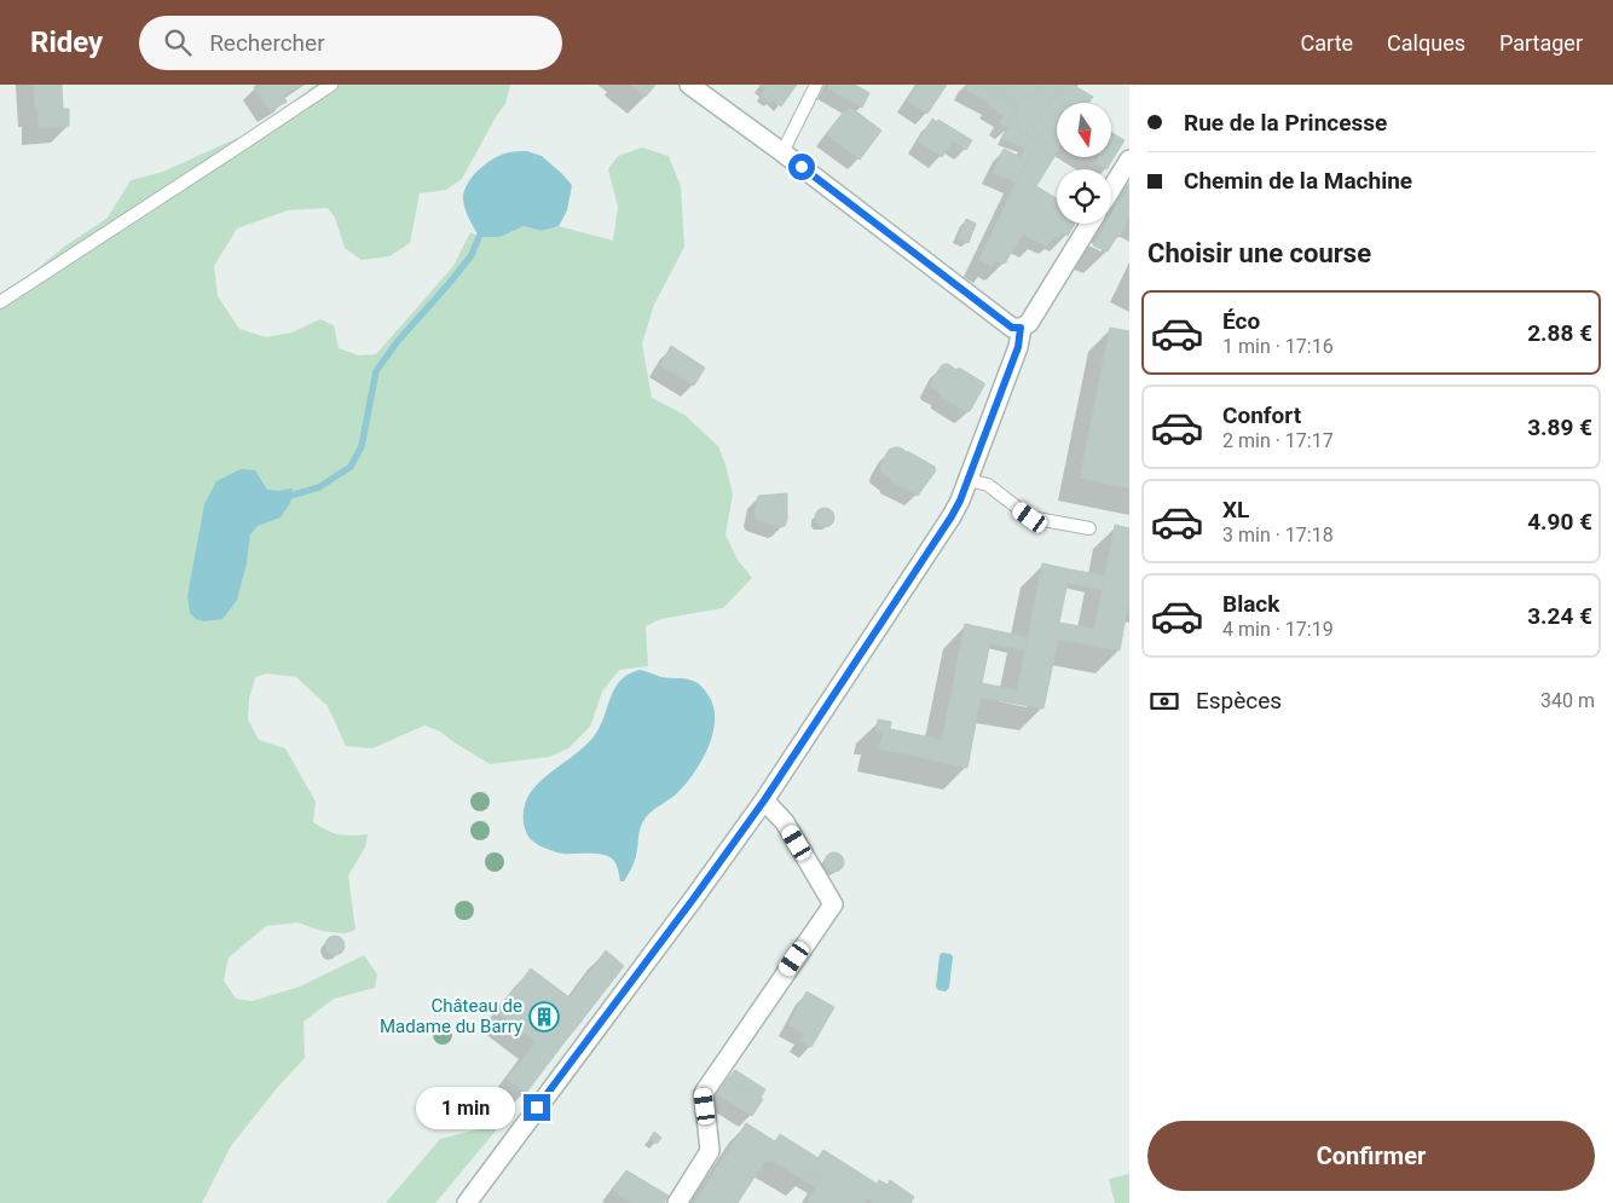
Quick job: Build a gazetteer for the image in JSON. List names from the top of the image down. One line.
{"places":{"building":["Château de Madame du Barry"]},"north":"bottom","page":{"header":"Ridey","search":"Rechercher","nav":["Carte","Calques","Partager"],"banner":["Rue de la Princesse","Chemin de la Machine"],"heading":"Choisir une course","list":[{"name":"Éco","note":"1 min · 17:16","value":"2.88 €"},{"name":"Confort","note":"2 min · 17:17","value":"3.89 €"},{"name":"XL","note":"3 min · 17:18","value":"4.90 €"},{"name":"Black","note":"4 min · 17:19","value":"3.24 €"}],"pay":["Espèces","340 m"],"bubble":"1 min","buttons":"Confirmer"}}
